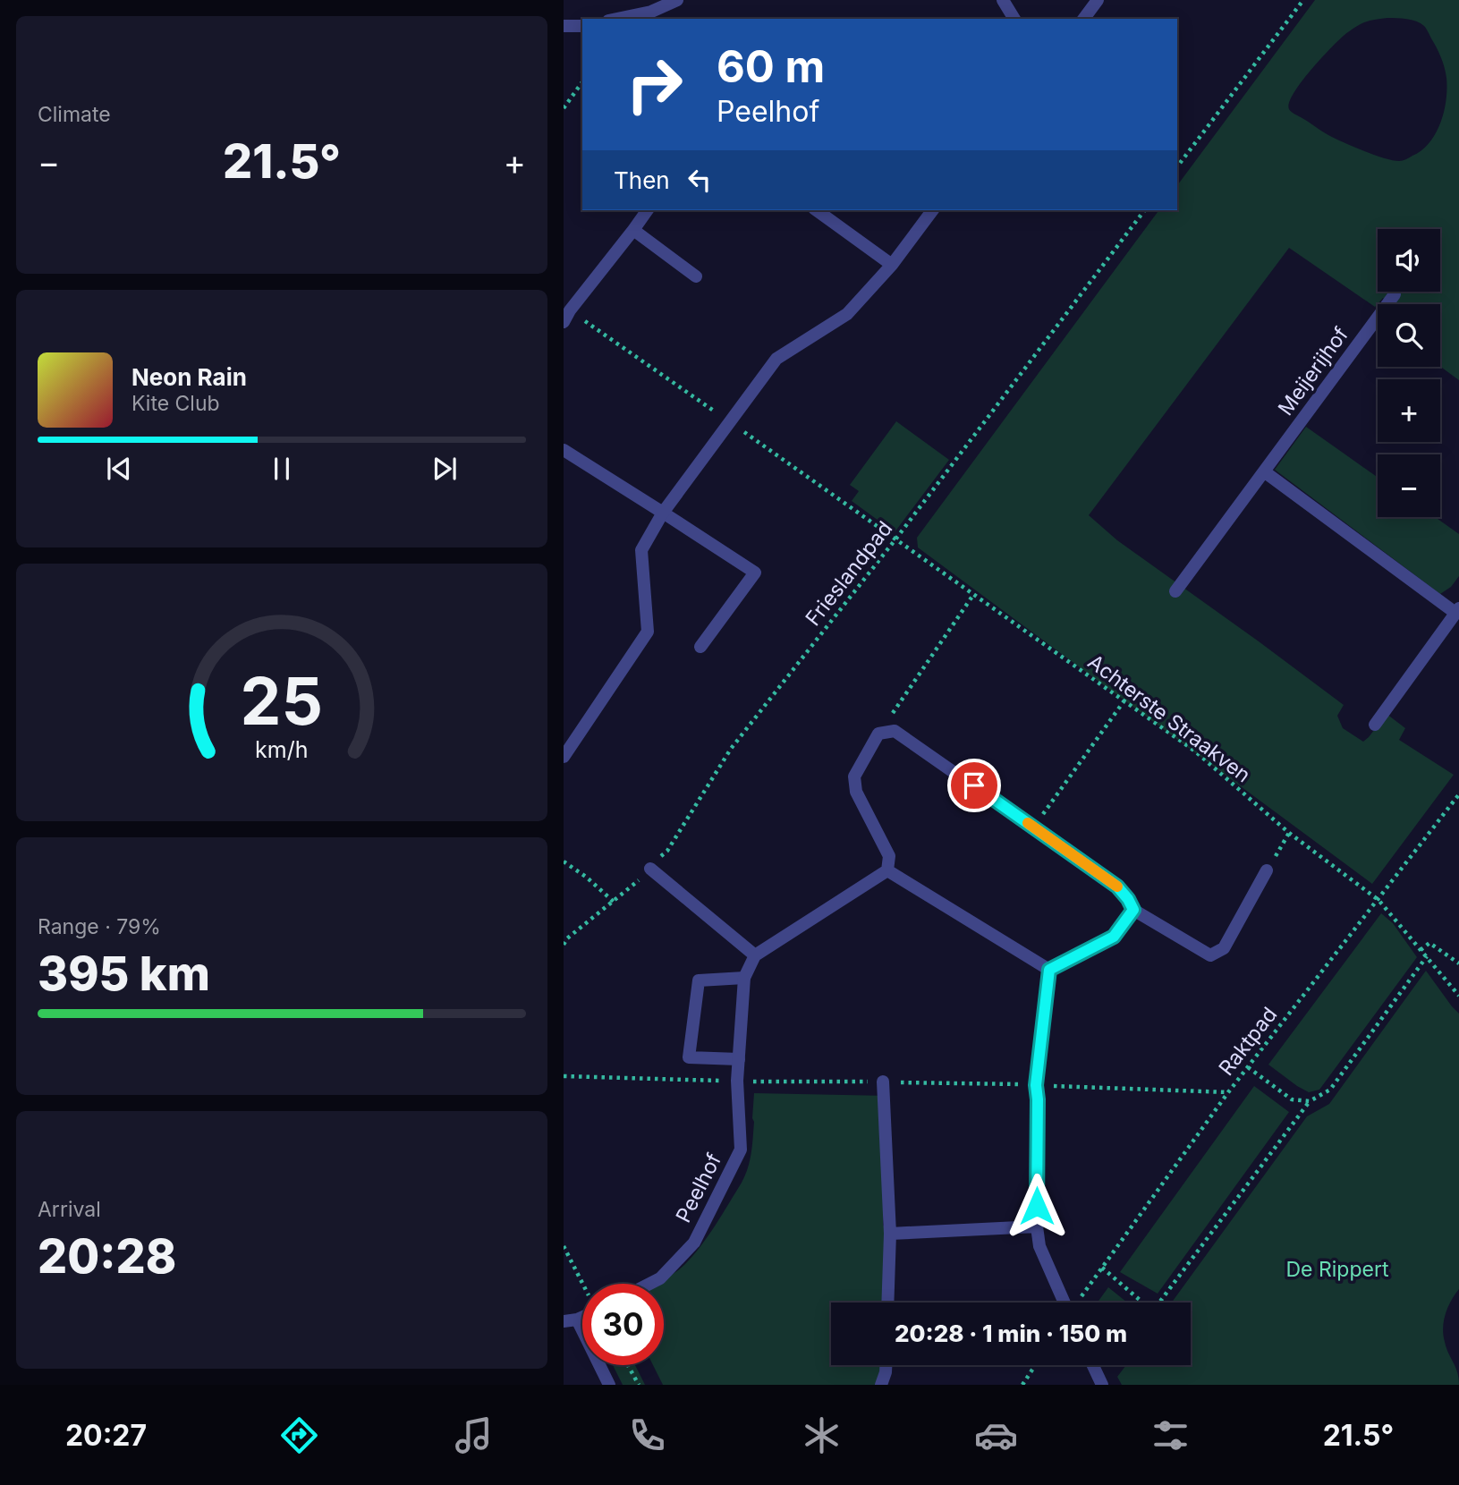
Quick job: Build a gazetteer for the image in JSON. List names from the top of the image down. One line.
{"streets":{"street":["Meijerijhof","Peelhof"],"path":["Frieslandpad","Achterste Straakven","Raktpad"]},"crossings":[["Frieslandpad","Achterste Straakven"],["Achterste Straakven","Raktpad"]],"parks":["De Rippert"],"page":{"tile":["Climate",["Range · 79%","395 km"],["Arrival","20:28"]],"turn":["60 m","Peelhof"],"heat":["−","21.5°","+"],"then":"Then","map_buttons":["+","−"],"song":["Neon Rain","Kite Club"],"limit":"30","trip":"20:28 · 1 min · 150 m","tabs":["20:27","21.5°"],"gauge":["25","km/h"]}}
